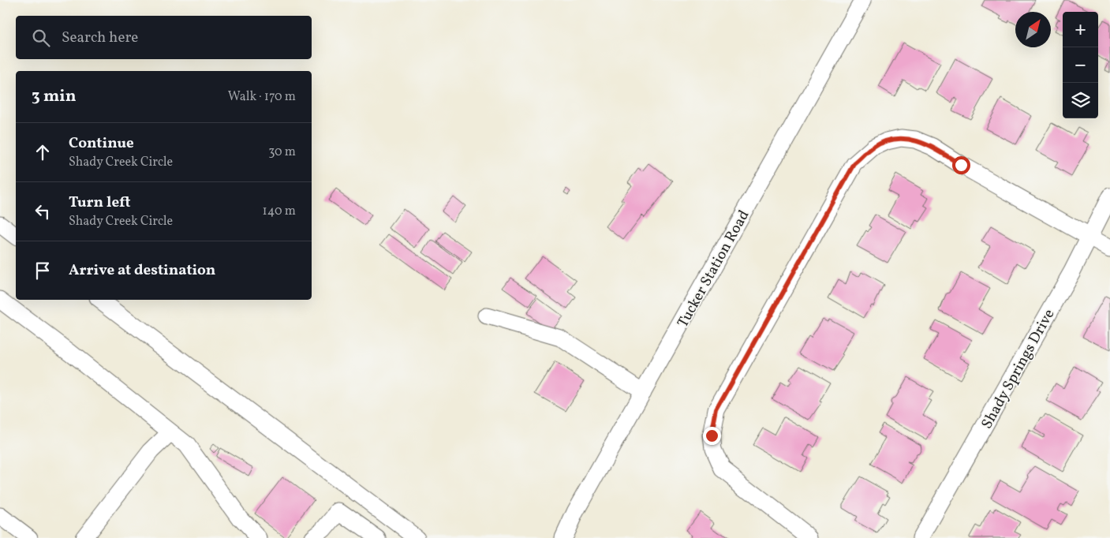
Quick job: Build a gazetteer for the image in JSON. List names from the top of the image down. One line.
{"streets":{"street":["Tucker Station Road","Shady Springs Drive"]},"north":"top right","page":{"map_buttons":["+","−"],"search":"Search here","heading":["3 min","Walk · 170 m"],"list":[["Continue","Shady Creek Circle","30 m"],["Turn left","Shady Creek Circle","140 m"],"Arrive at destination"]}}
